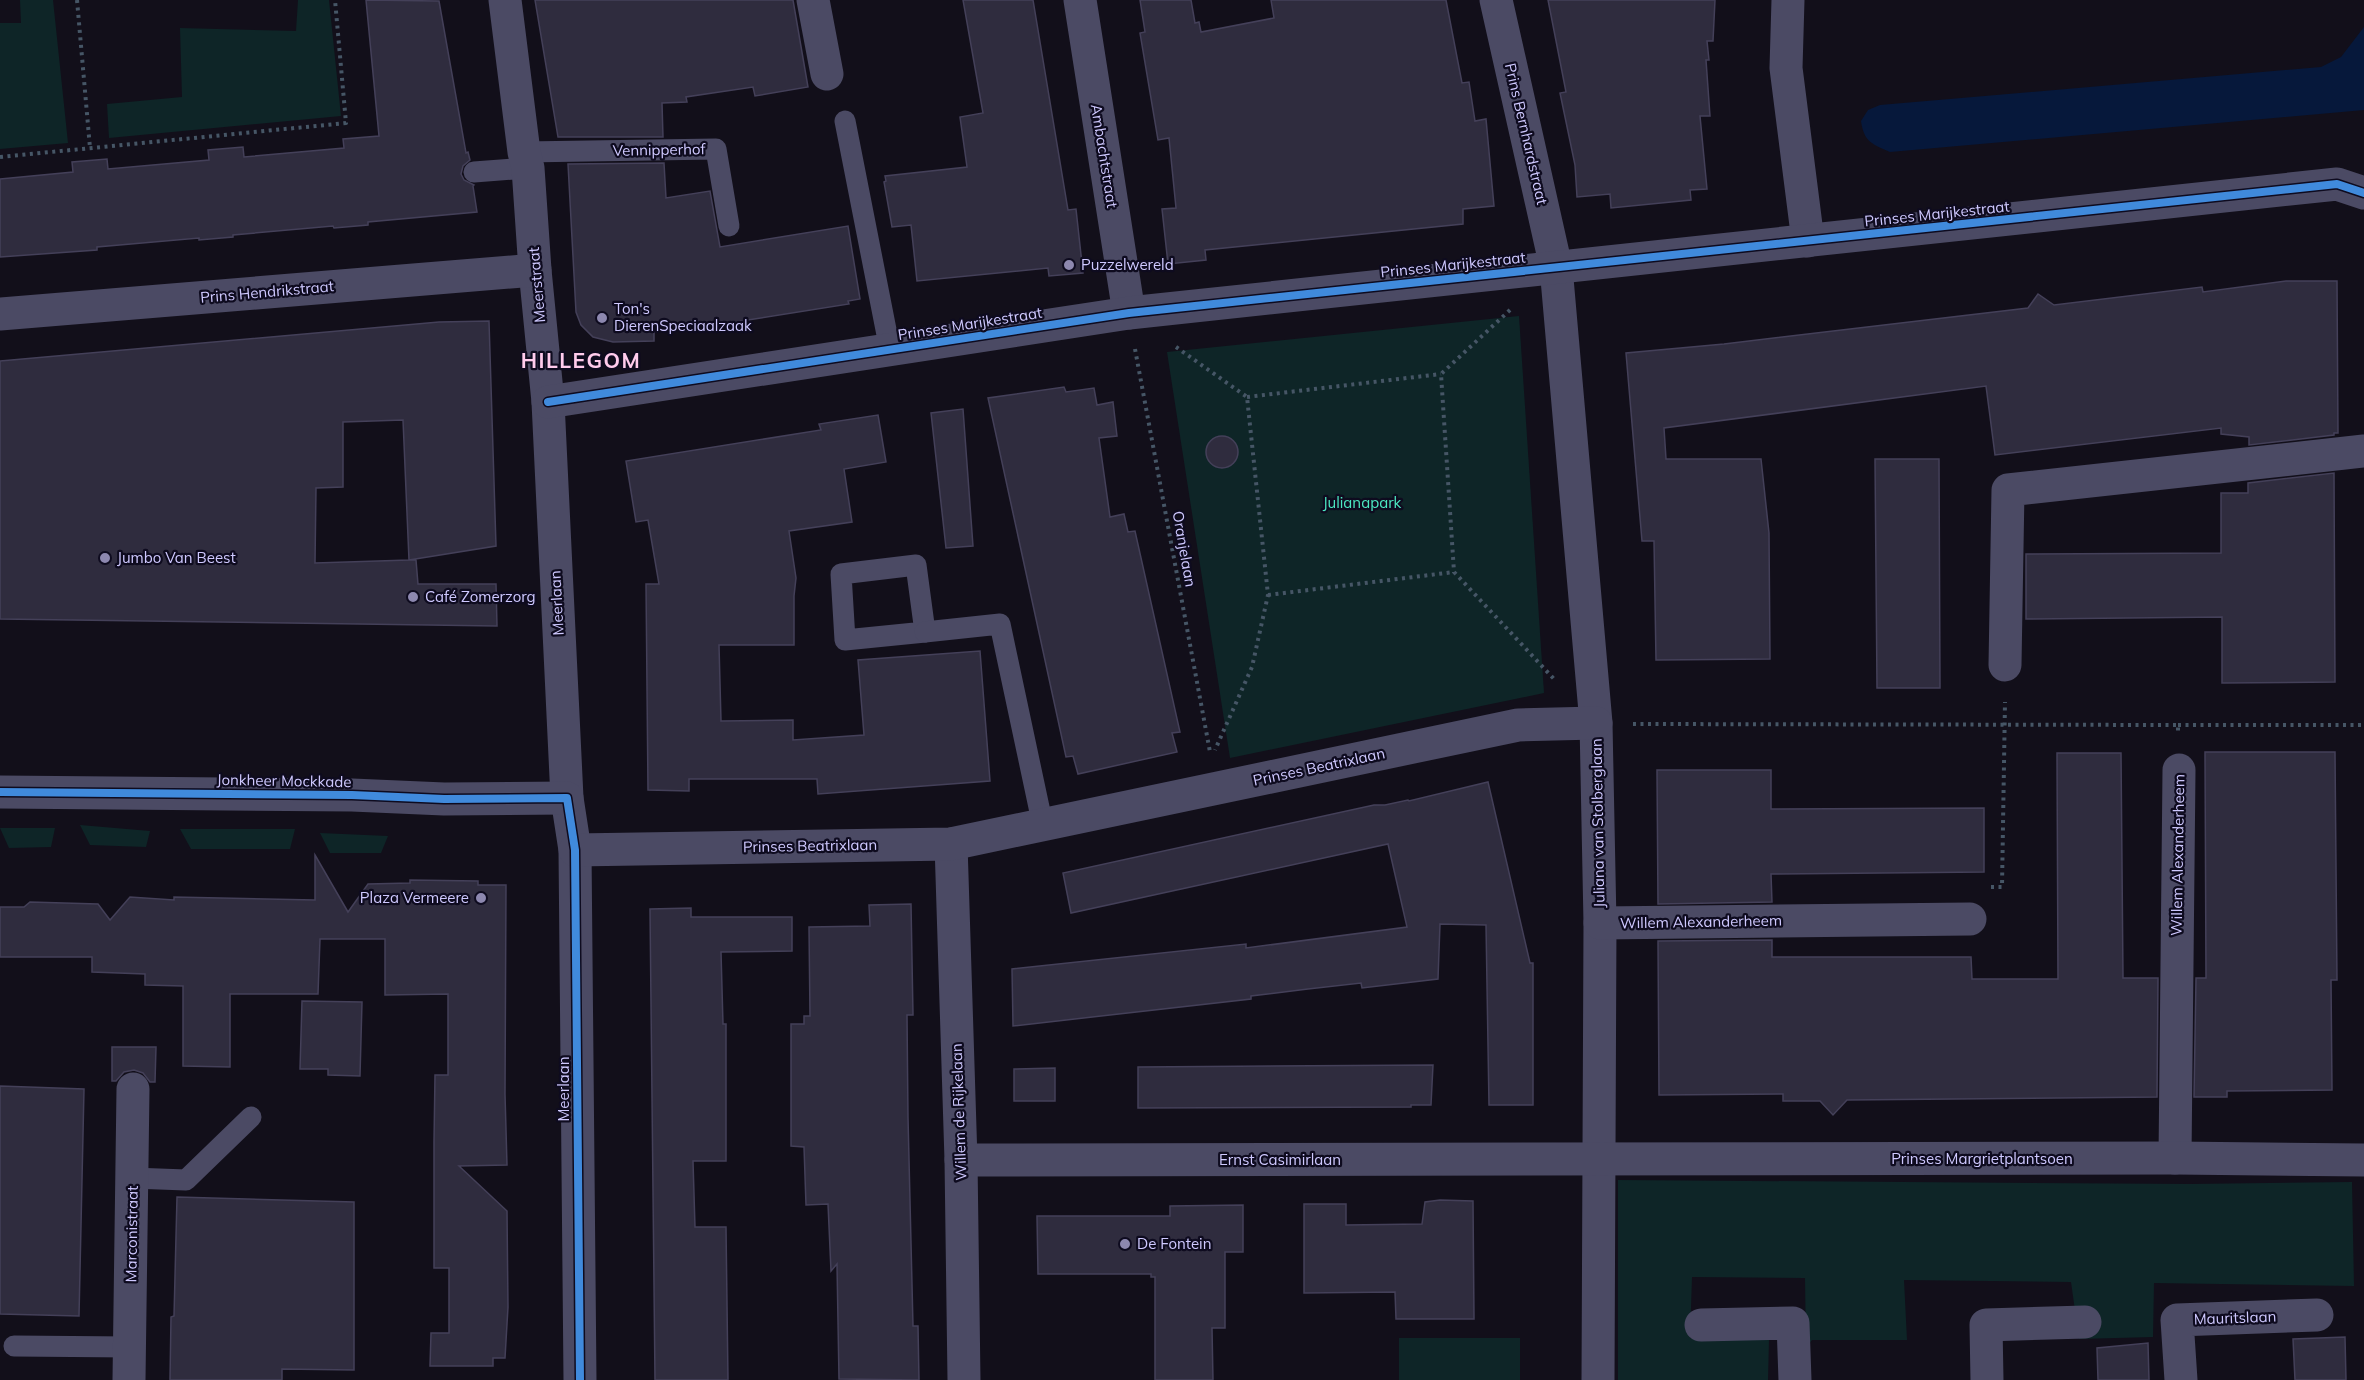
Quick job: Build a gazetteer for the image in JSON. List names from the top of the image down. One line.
{"streets":{"street":["Prins Bernhardstraat","Ambachtstraat","Prinses Marijkestraat","Meerstraat","Prins Hendrikstraat","Meerlaan","Prinses Beatrixlaan","Jonkheer Mockkade","Juliana van Stolberglaan","Willem Alexanderheem","Willem de Rijkelaan","Prinses Margrietplantsoen","Ernst Casimirlaan","Marconistraat","Mauritslaan"],"lane":["Vennipperhof"],"path":["Oranjelaan"]},"crossings":[["Prins Bernhardstraat","Prinses Marijkestraat"],["Prins Bernhardstraat","Juliana van Stolberglaan"],["Vennipperhof","Meerstraat"],["Ambachtstraat","Prinses Marijkestraat"],["Ambachtstraat","Oranjelaan"],["Prinses Marijkestraat","Meerstraat"],["Prinses Marijkestraat","Oranjelaan"],["Prinses Marijkestraat","Meerlaan"],["Prinses Marijkestraat","Juliana van Stolberglaan"],["Meerstraat","Prins Hendrikstraat"],["Meerstraat","Meerlaan"],["Meerlaan","Prinses Beatrixlaan"],["Meerlaan","Jonkheer Mockkade"],["Prinses Beatrixlaan","Juliana van Stolberglaan"],["Prinses Beatrixlaan","Willem de Rijkelaan"],["Juliana van Stolberglaan","Willem Alexanderheem"],["Juliana van Stolberglaan","Prinses Margrietplantsoen"],["Juliana van Stolberglaan","Ernst Casimirlaan"],["Willem Alexanderheem","Prinses Margrietplantsoen"],["Willem de Rijkelaan","Ernst Casimirlaan"],["Prinses Margrietplantsoen","Ernst Casimirlaan"]],"districts":["HILLEGOM"],"parks":["Julianapark"],"places":["Puzzelwereld","Ton's DierenSpeciaalzaak","Jumbo Van Beest","Café Zomerzorg","Plaza Vermeere","De Fontein"]}
